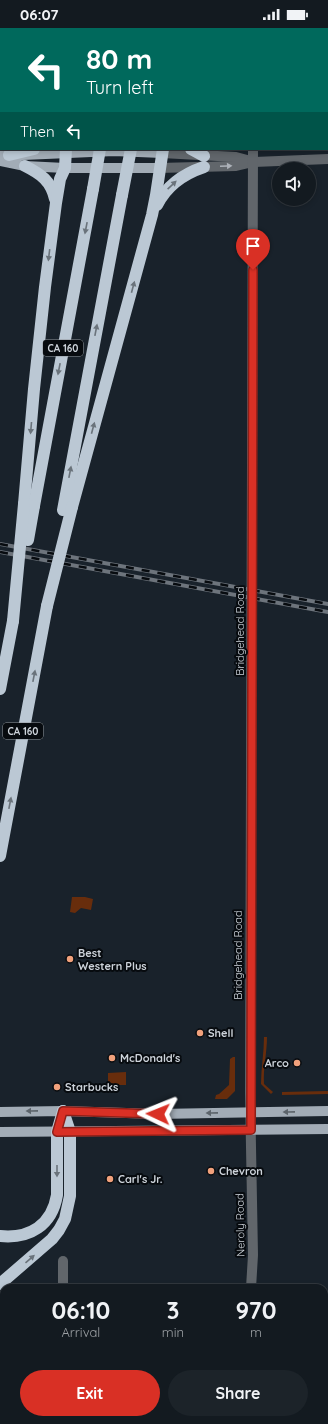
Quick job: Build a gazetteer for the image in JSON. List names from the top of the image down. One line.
{"streets":{"highway":["CA 160"],"street":["Bridgehead Road","Neroly Road"]},"crossings":[["Bridgehead Road","Neroly Road"]],"places":["Best Western Plus","Shell","McDonald's","Arco","Starbucks","Chevron","Carl's Jr."],"page":{"status":"06:07","turn":["80 m","Turn left"],"then":"Then","eta":["06:10","Arrival","3","min","970","m"],"buttons":["Exit","Share"]}}
